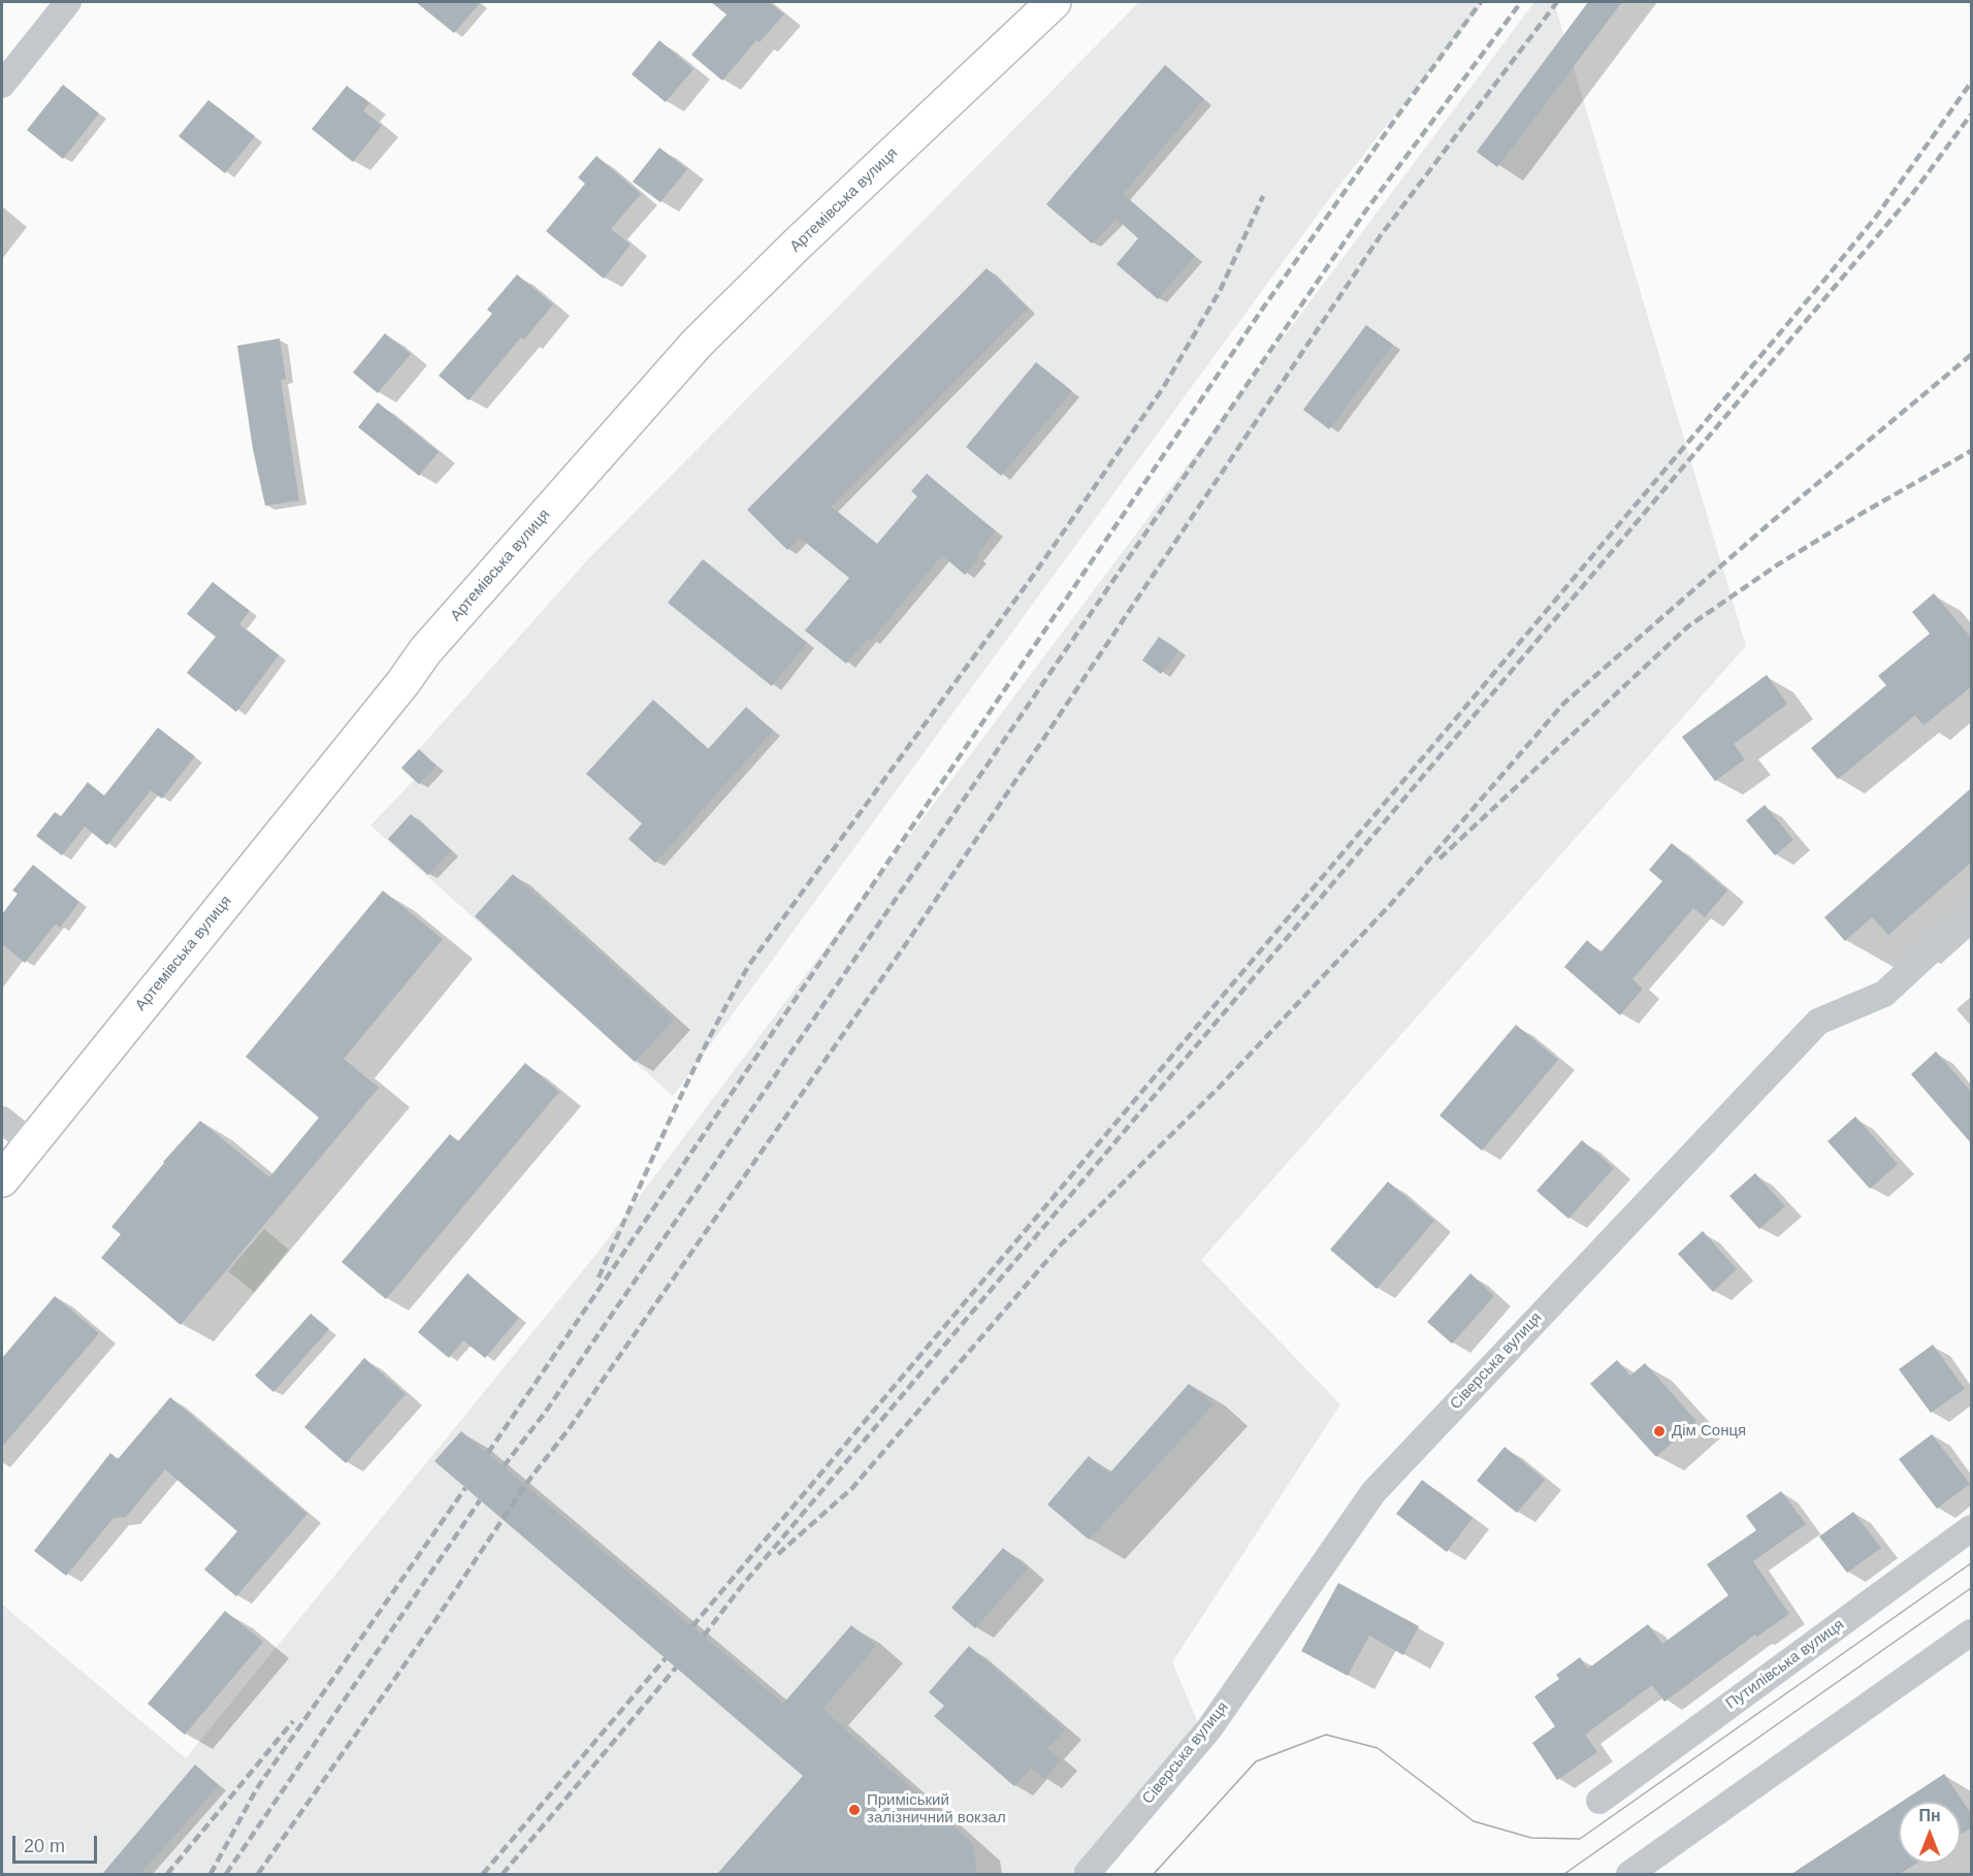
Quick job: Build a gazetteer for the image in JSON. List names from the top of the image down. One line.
{"streets":{"main road":["Артемівська вулиця"],"street":["Сіверська вулиця","Путилівська вулиця"]},"places":["Дім Сонця","Приміський залізничний вокзал"],"scale_bar":"20 m","north":"top"}
